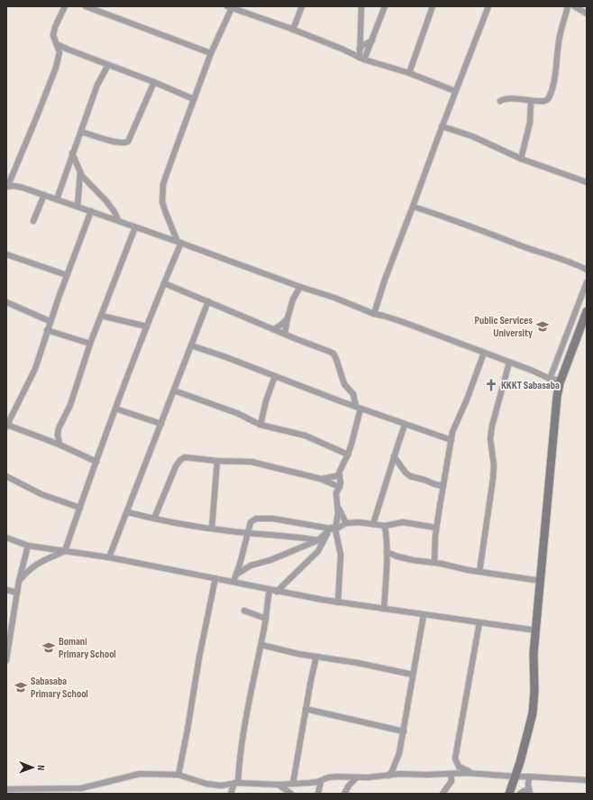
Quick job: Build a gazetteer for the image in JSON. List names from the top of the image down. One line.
{"places":{"school or university":["Public Services University","Bomani Primary School","Sabasaba Primary School"],"church":["KKKT Sabasaba"]},"north":"right"}
